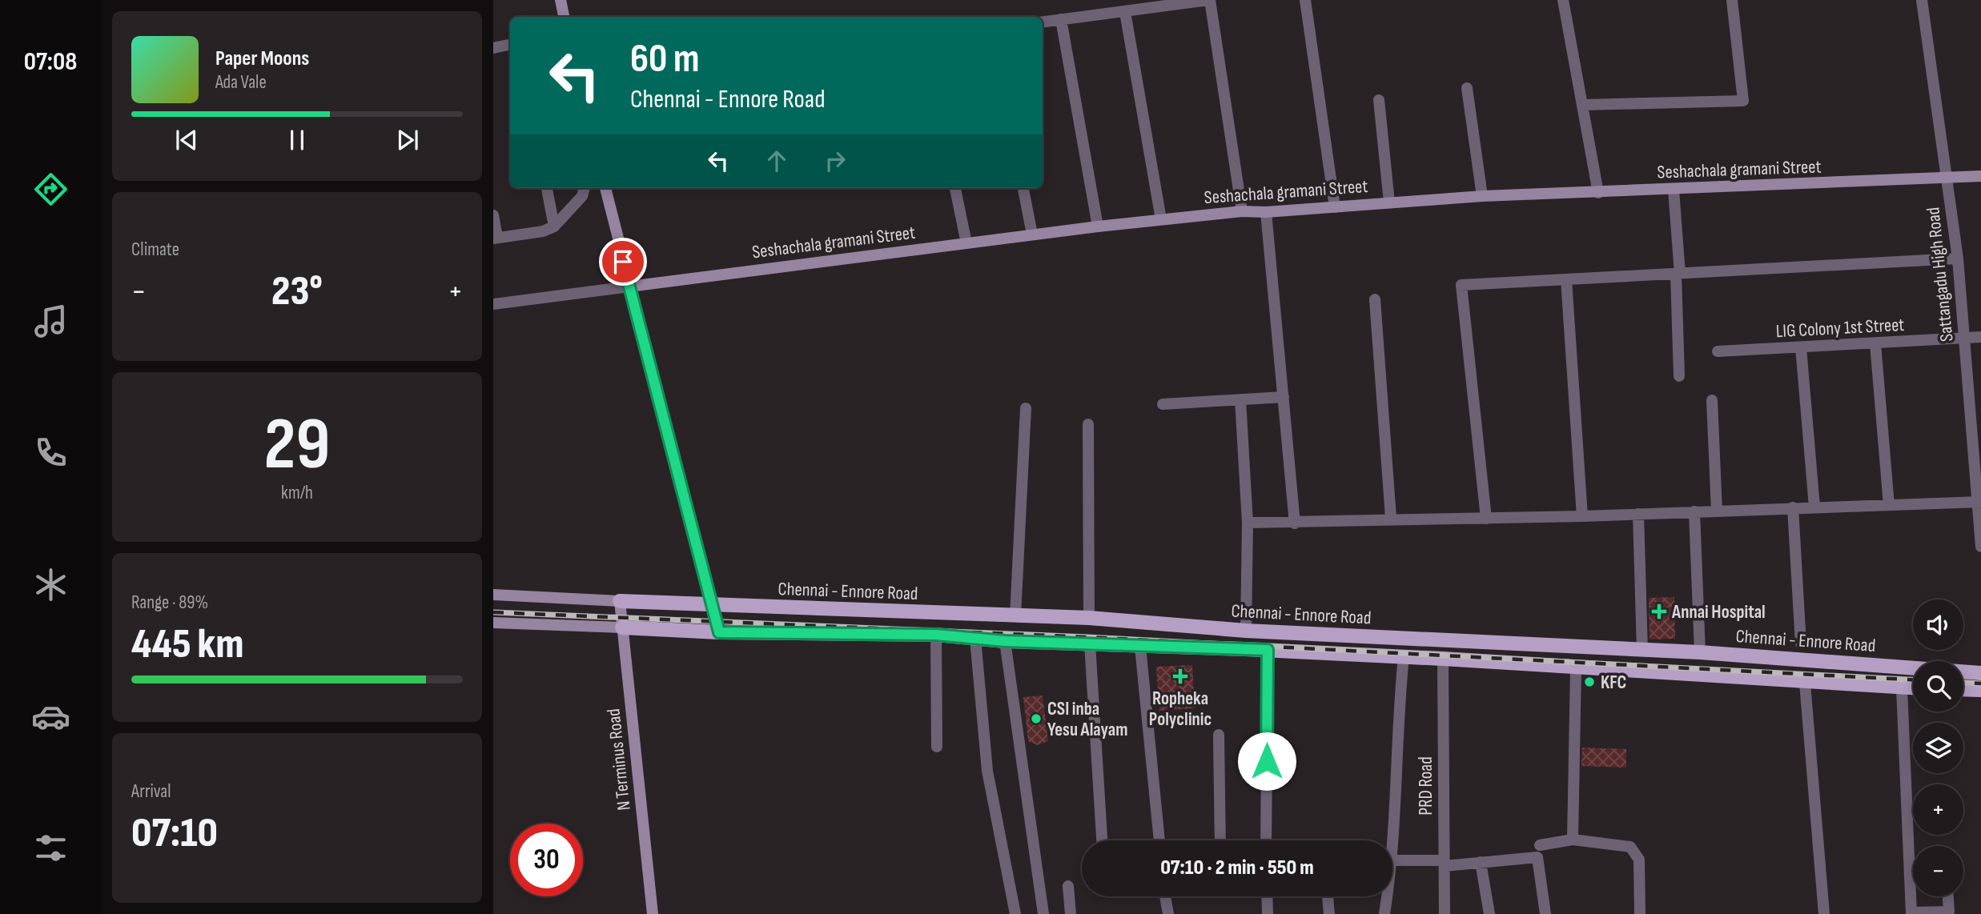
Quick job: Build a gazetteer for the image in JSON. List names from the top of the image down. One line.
{"streets":{"main road":["Chennai - Ennore Road"],"street":["Seshachala gramani Street","Sattangadu High Road","LIG Colony 1st Street","N Terminus Road","PRD Road"]},"crossings":[["Seshachala gramani Street","Sattangadu High Road"],["Sattangadu High Road","LIG Colony 1st Street"],["Chennai - Ennore Road","N Terminus Road"],["Chennai - Ennore Road","PRD Road"]],"places":{"health":["Annai Hospital","Ropheka Polyclinic"],"other":["KFC","CSI inba Yesu Alayam"]},"page":{"tabs":"07:08","turn":["60 m","Chennai - Ennore Road"],"song":["Paper Moons","Ada Vale"],"tile":["Climate",["29","km/h"],["Range · 89%","445 km"],["Arrival","07:10"]],"heat":["−","23°","+"],"map_buttons":["+","−"],"limit":"30","trip":"07:10 · 2 min · 550 m"}}
